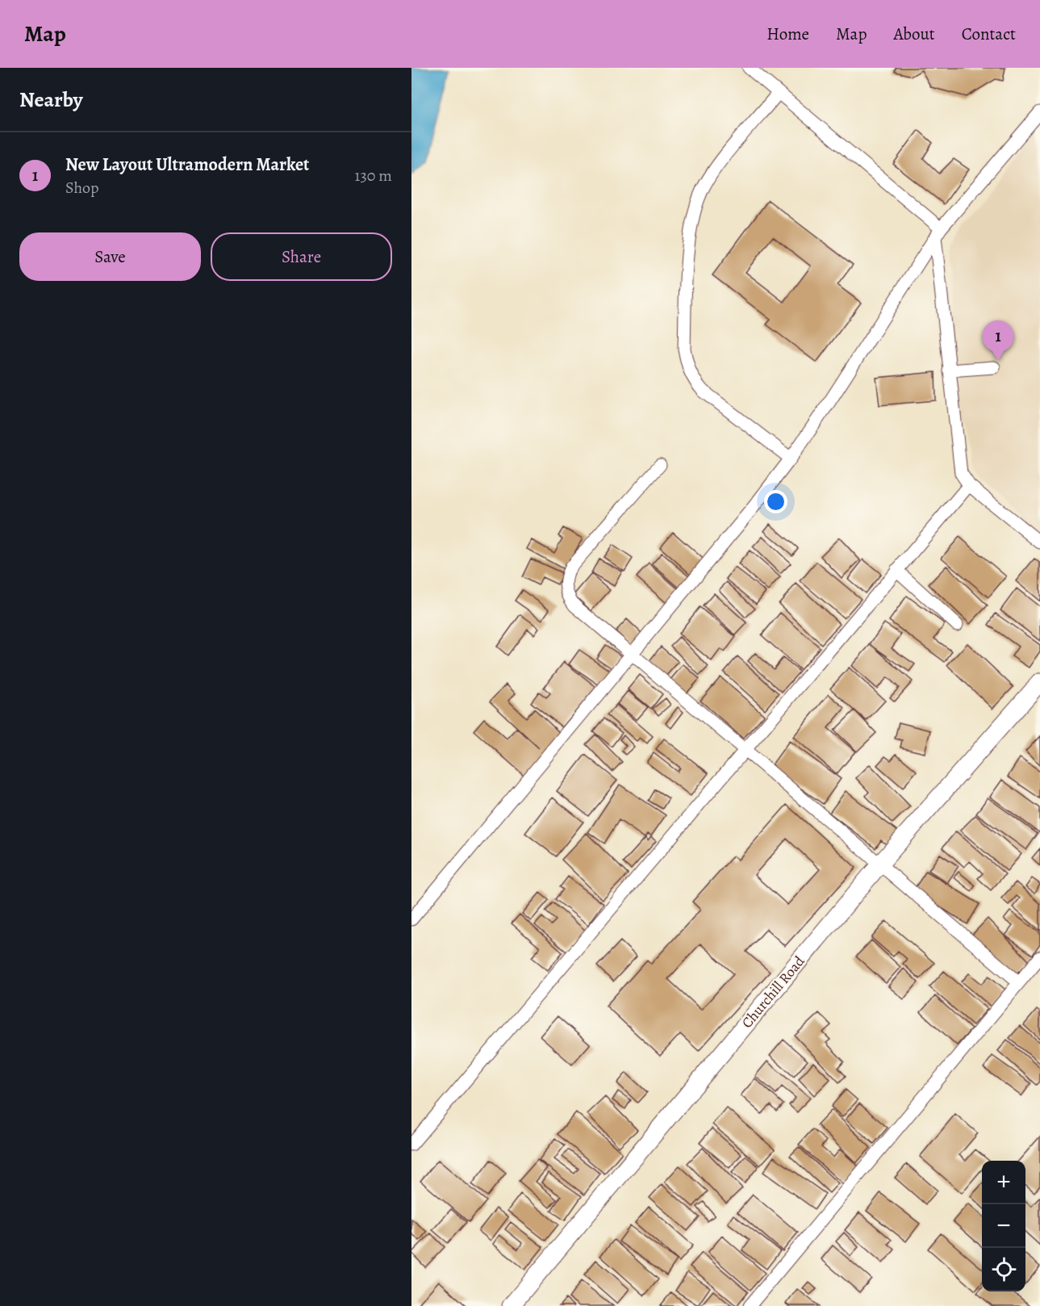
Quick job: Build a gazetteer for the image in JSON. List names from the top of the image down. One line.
{"streets":{"street":["Churchill Road"]},"page":{"header":"Map","nav":["Home","Map","About","Contact"],"heading":"Nearby","list":[{"mark":"1","name":"New Layout Ultramodern Market","note":"Shop","value":"130 m"}],"buttons":["Save","Share"],"pins":"1","map_buttons":["+","−"]}}
